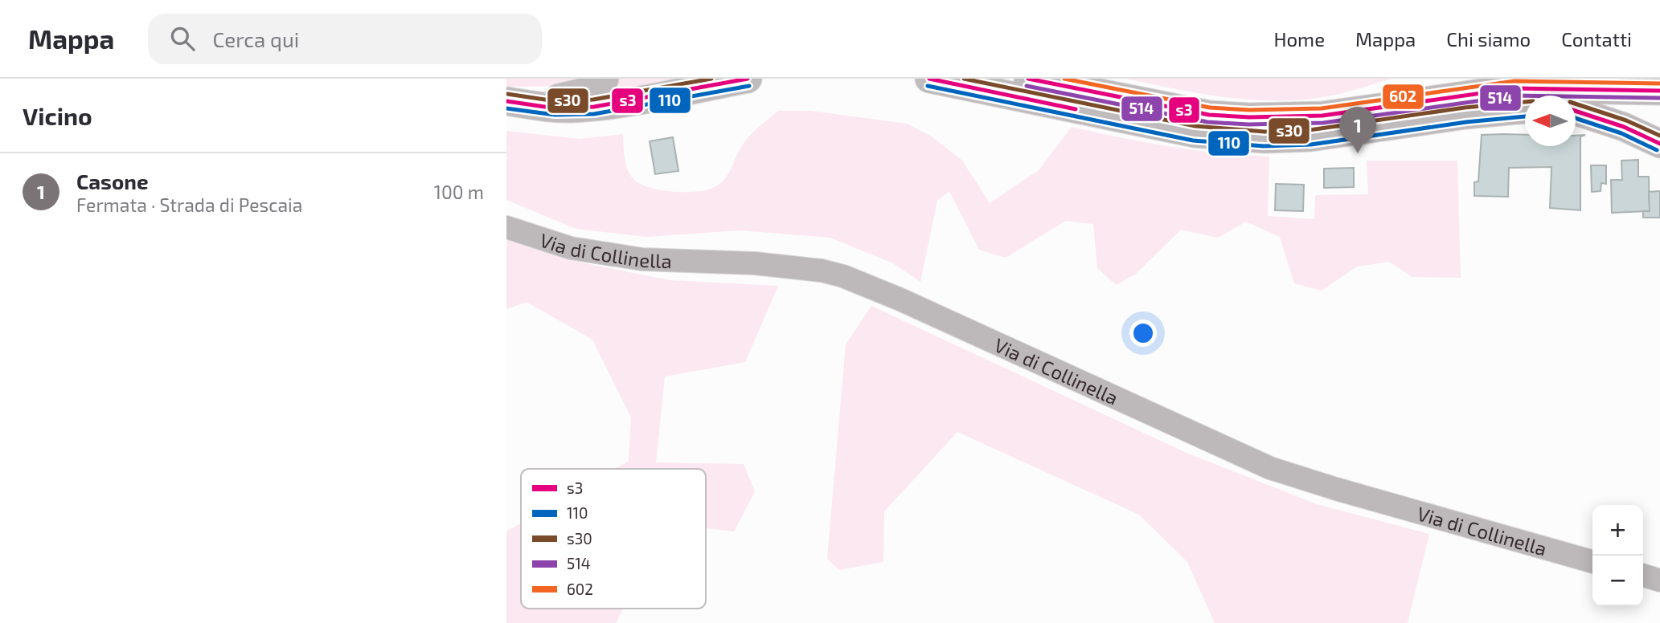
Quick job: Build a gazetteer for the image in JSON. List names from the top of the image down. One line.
{"streets":{"street":["Via di Collinella"]},"lines":["transit line s3","transit line s30","transit line 602","transit line 110","transit line 514"],"legend":["s3","110","s30","514","602"],"north":"left","page":{"header":"Mappa","search":"Cerca qui","nav":["Home","Mappa","Chi siamo","Contatti"],"heading":"Vicino","pins":"1","list":[{"mark":"1","name":"Casone","note":"Fermata · Strada di Pescaia","value":"100 m"}],"map_buttons":["+","−"]}}
